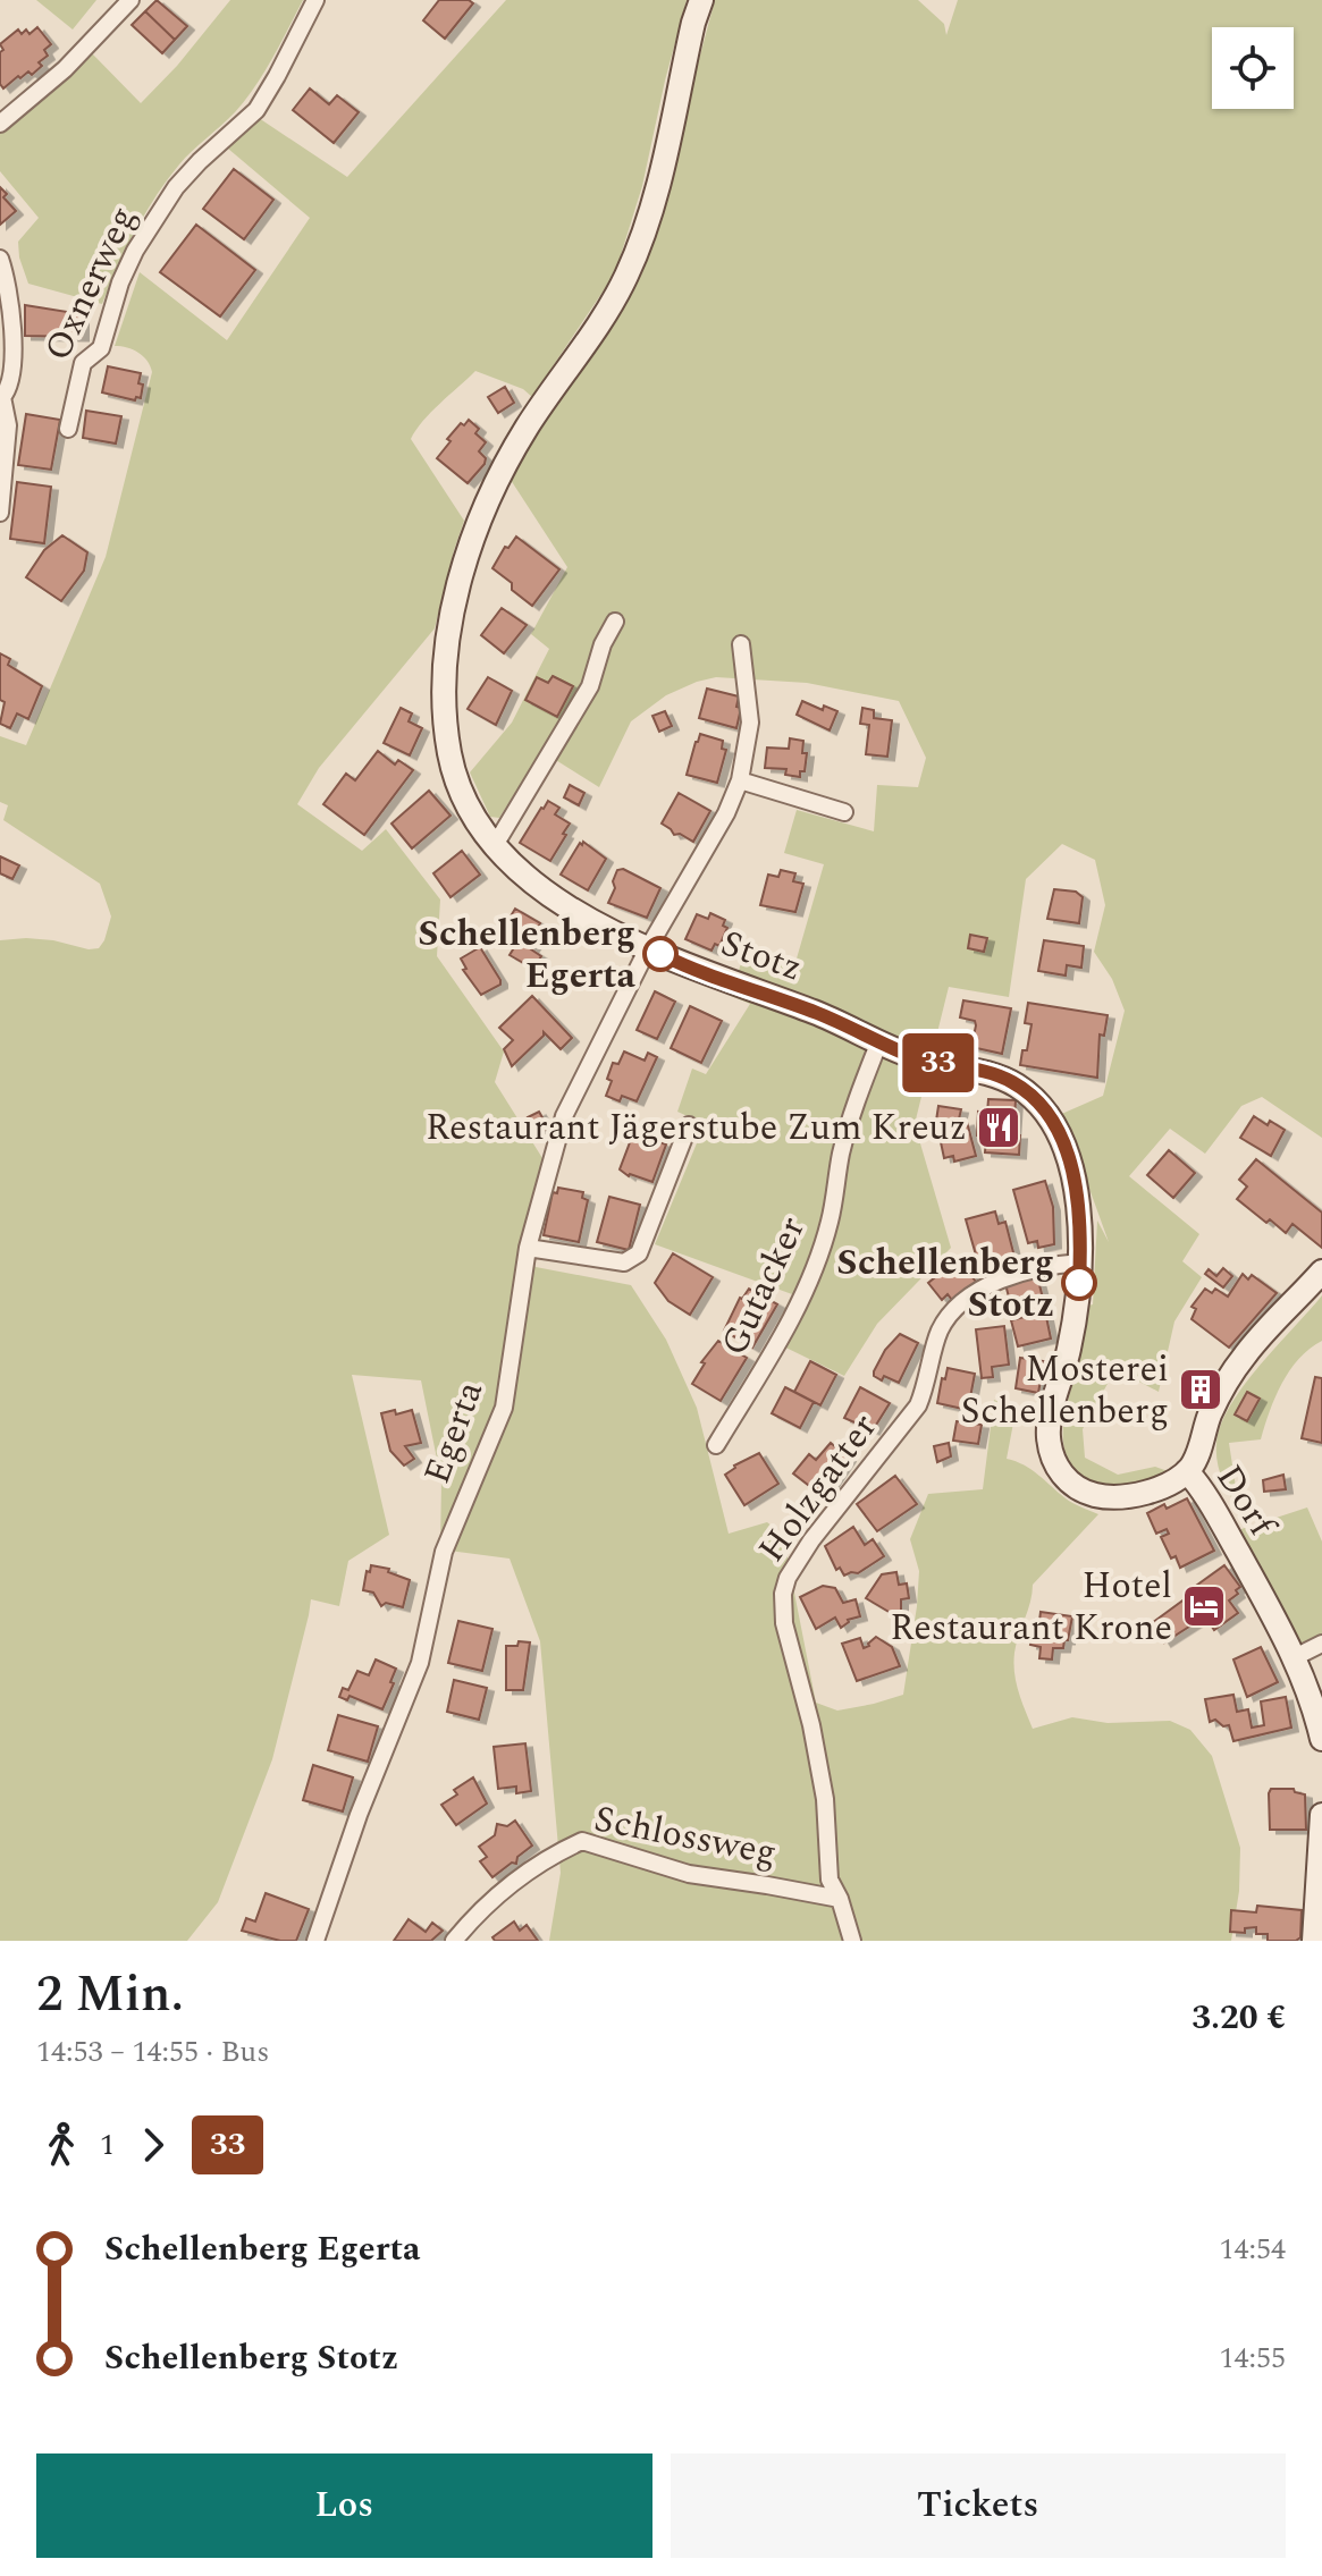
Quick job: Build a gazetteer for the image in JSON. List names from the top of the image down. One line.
{"streets":{"street":["Oxnerweg","Stotz","Gutacker","Egerta","Holzgatter","Dorf","Schlossweg"]},"crossings":[["Stotz","Gutacker"],["Stotz","Egerta"],["Stotz","Holzgatter"],["Stotz","Dorf"],["Holzgatter","Schlossweg"]],"places":{"other":["Schellenberg Egerta","Schellenberg Stotz"],"restaurant":["Restaurant Jägerstube Zum Kreuz"],"building":["Mosterei Schellenberg"],"hotel":["Hotel Restaurant Krone"]},"lines":["bus line 33"],"page":{"on_map":"33","heading":["2 Min.","14:53 – 14:55 · Bus","3.20 €"],"legs":["1","33"],"list":[{"name":"Schellenberg Egerta","value":"14:54"},{"name":"Schellenberg Stotz","value":"14:55"}],"buttons":["Los","Tickets"]}}
